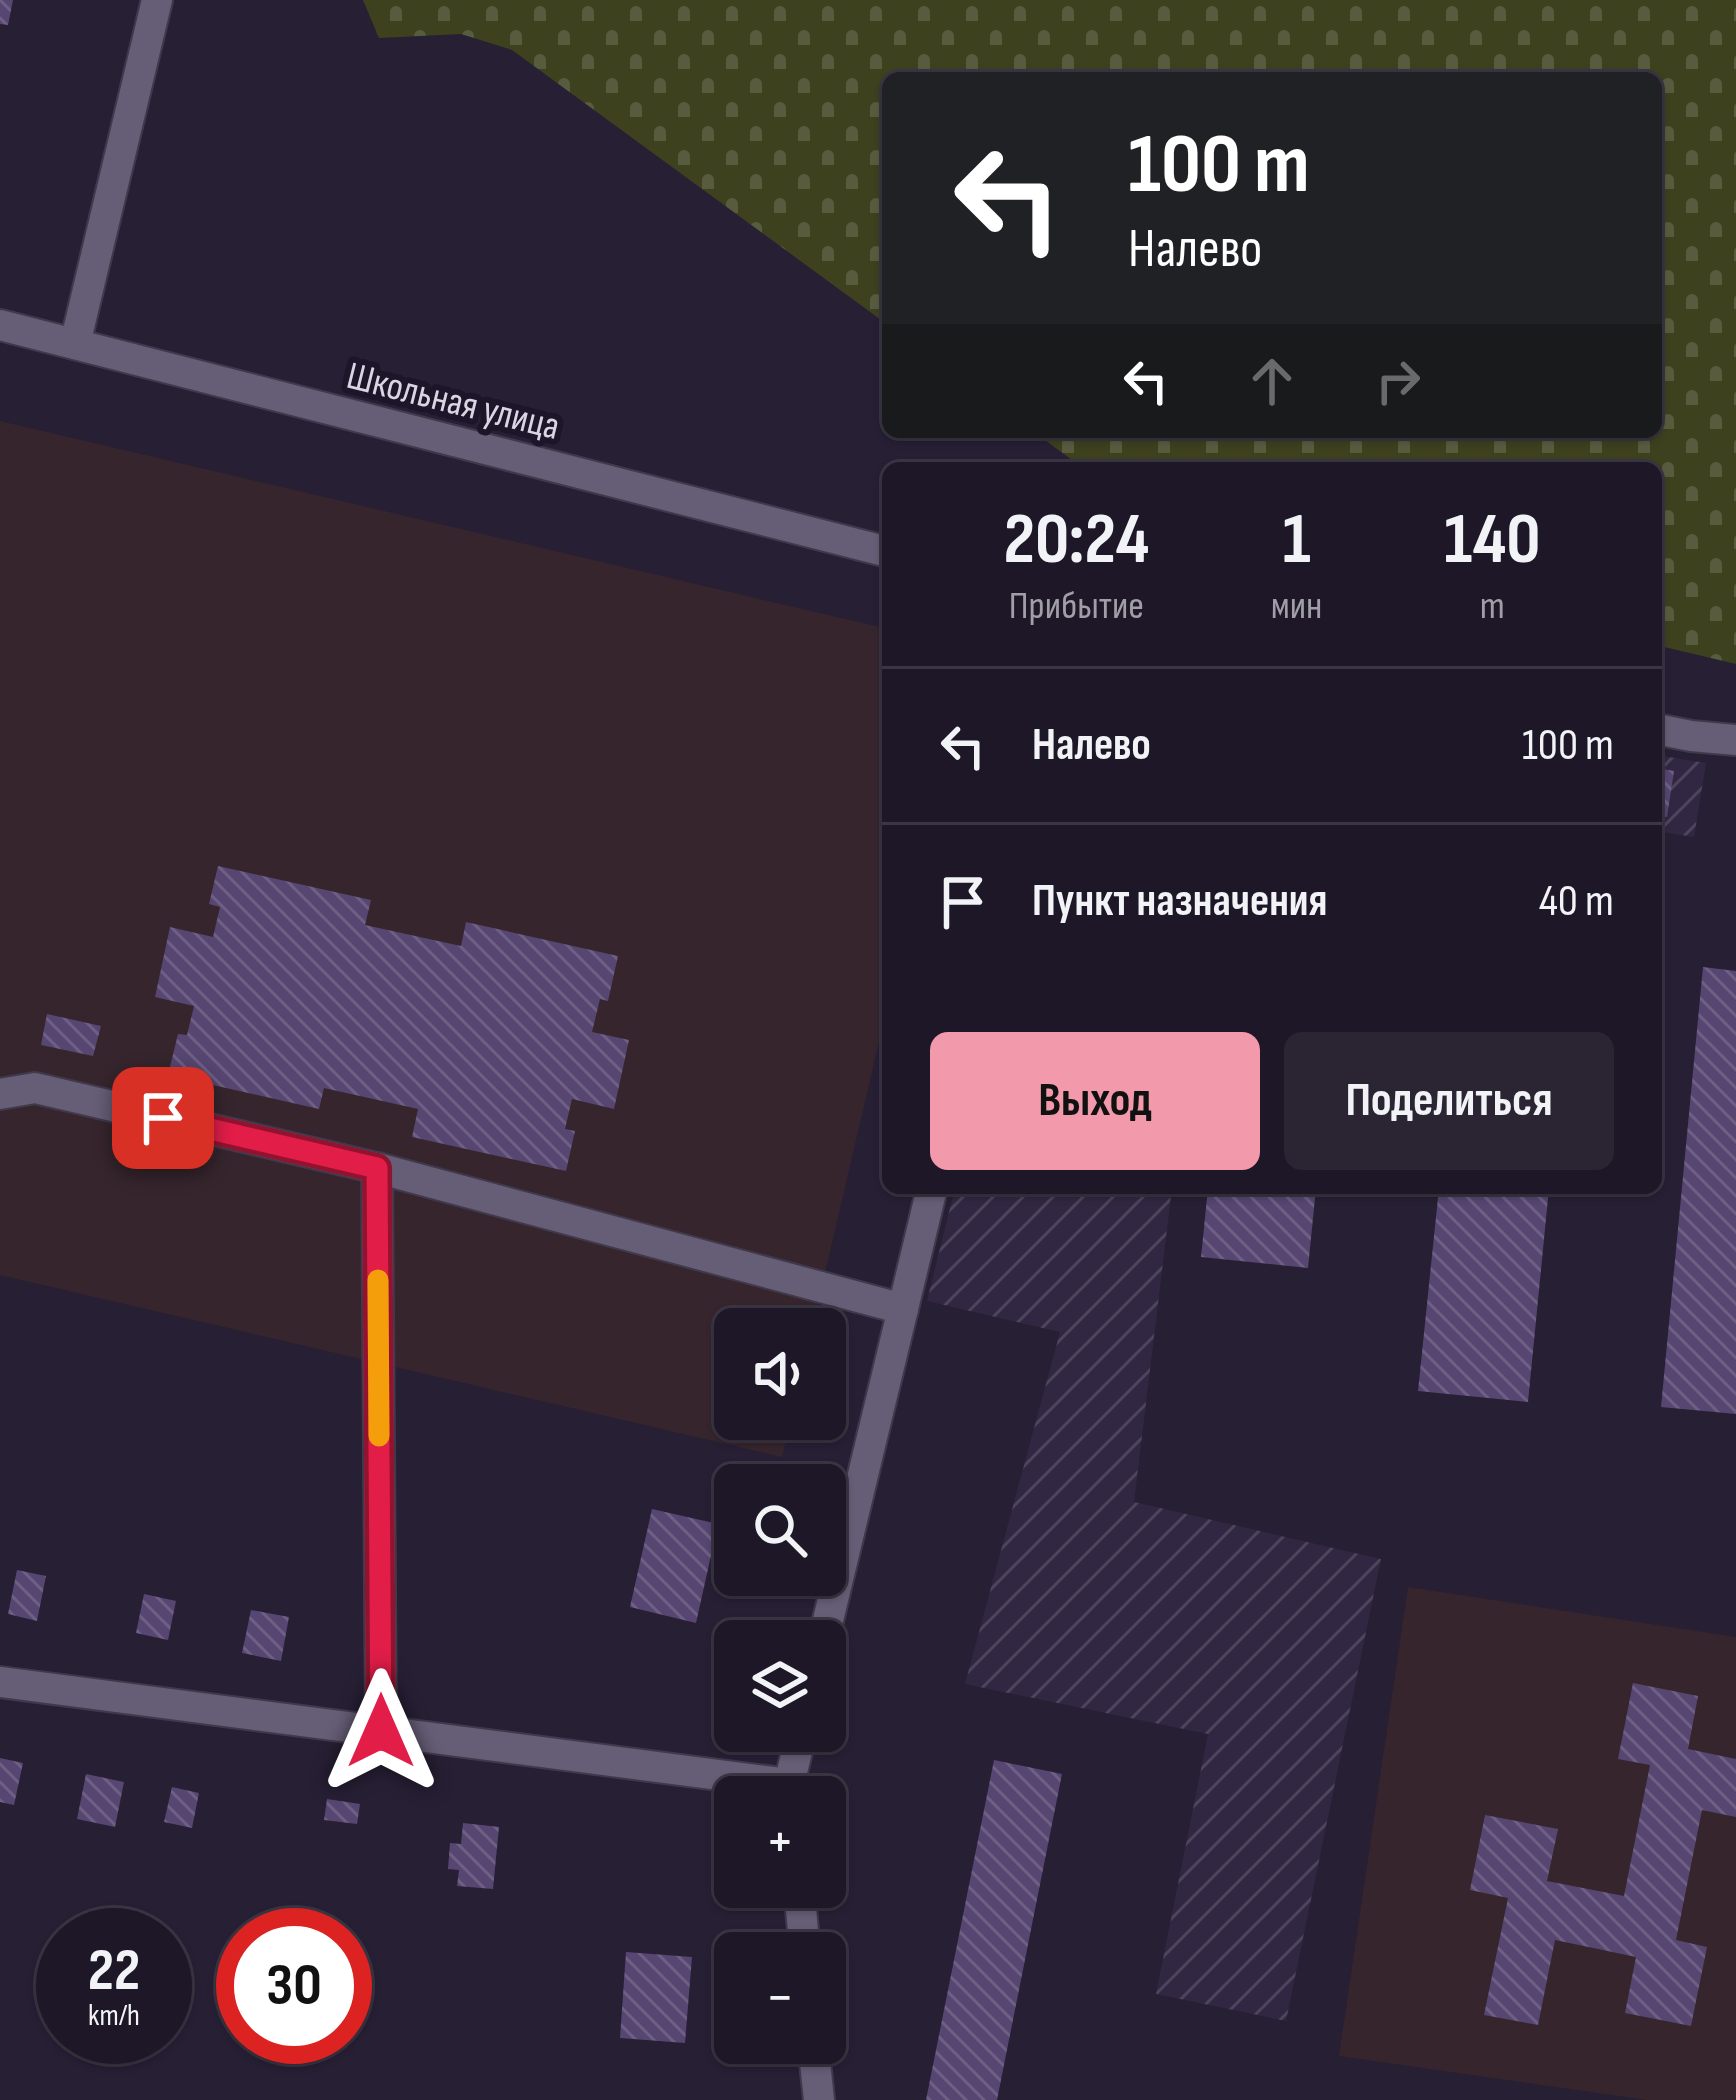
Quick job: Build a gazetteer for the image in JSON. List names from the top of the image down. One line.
{"streets":{"street":["Школьная улица"]},"page":{"turn":["100 m","Налево"],"eta":["20:24","Прибытие","1","мин","140","m"],"list":[{"name":"Налево","value":"100 m"},{"name":"Пункт назначения","value":"40 m"}],"buttons":["Выход","Поделиться"],"map_buttons":["+","−"],"speed":"22 km/h","limit":"30"}}
